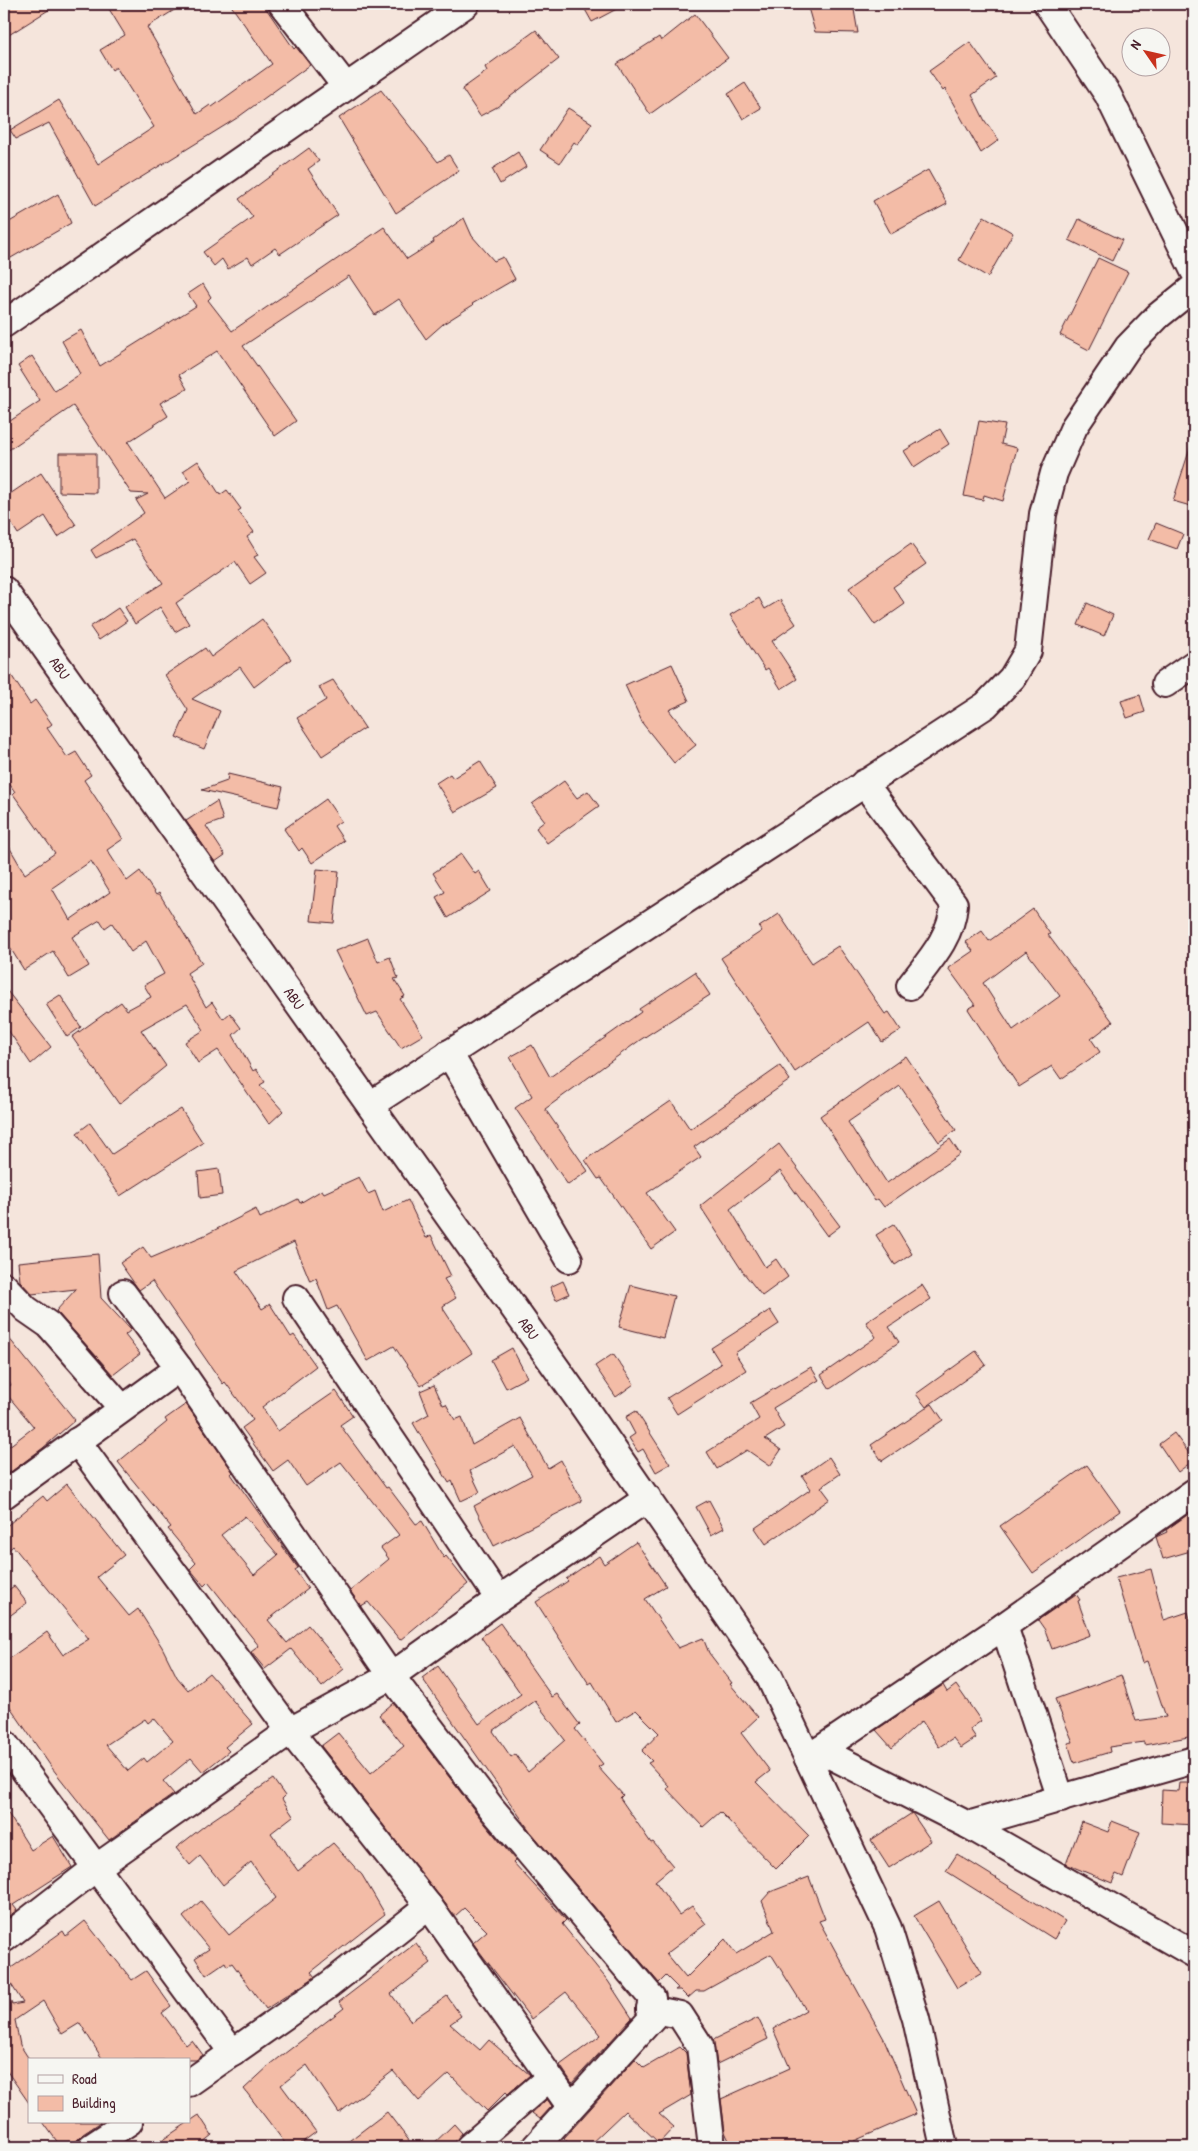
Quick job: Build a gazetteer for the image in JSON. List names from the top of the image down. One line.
{"streets":{"street":["ABU"]},"legend":["Road","Building"],"north":"top left"}
